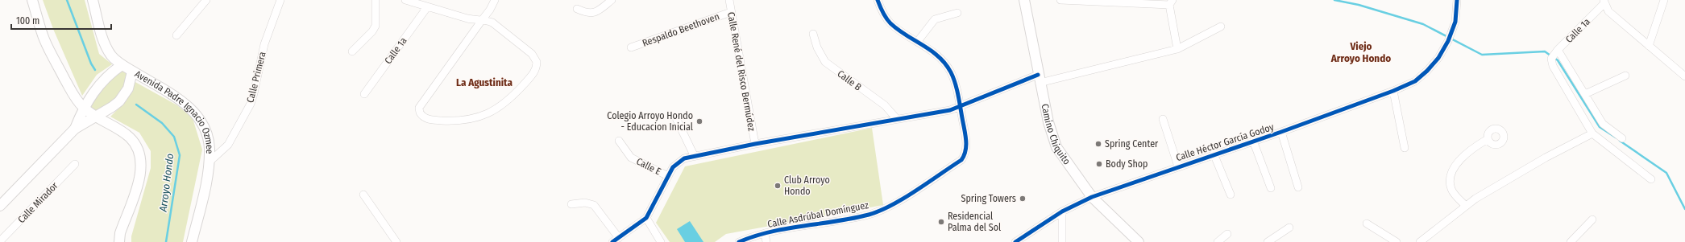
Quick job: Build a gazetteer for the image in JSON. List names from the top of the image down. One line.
{"streets":{"street":["Respaldo Beethoven","Calle 1a","Calle René del Risco Bermúdez","Calle Primera","Calle B","Avenida Padre Ignacio Ozmee","Camino Chiquito","Calle Héctor García Godoy","Calle E","Calle Mirador","Calle Asdrúbal Domínguez"]},"crossings":[["Respaldo Beethoven","Calle René del Risco Bermúdez"],["Calle Primera","Avenida Padre Ignacio Ozmee"],["Camino Chiquito","Calle Héctor García Godoy"]],"districts":["Viejo Arroyo Hondo","La Agustinita"],"water":["Arroyo Hondo"],"places":["Colegio Arroyo Hondo - Educacion Inicial","Spring Center","Body Shop","Club Arroyo Hondo","Spring Towers","Residencial Palma del Sol"],"scale_bar":"100 m"}
